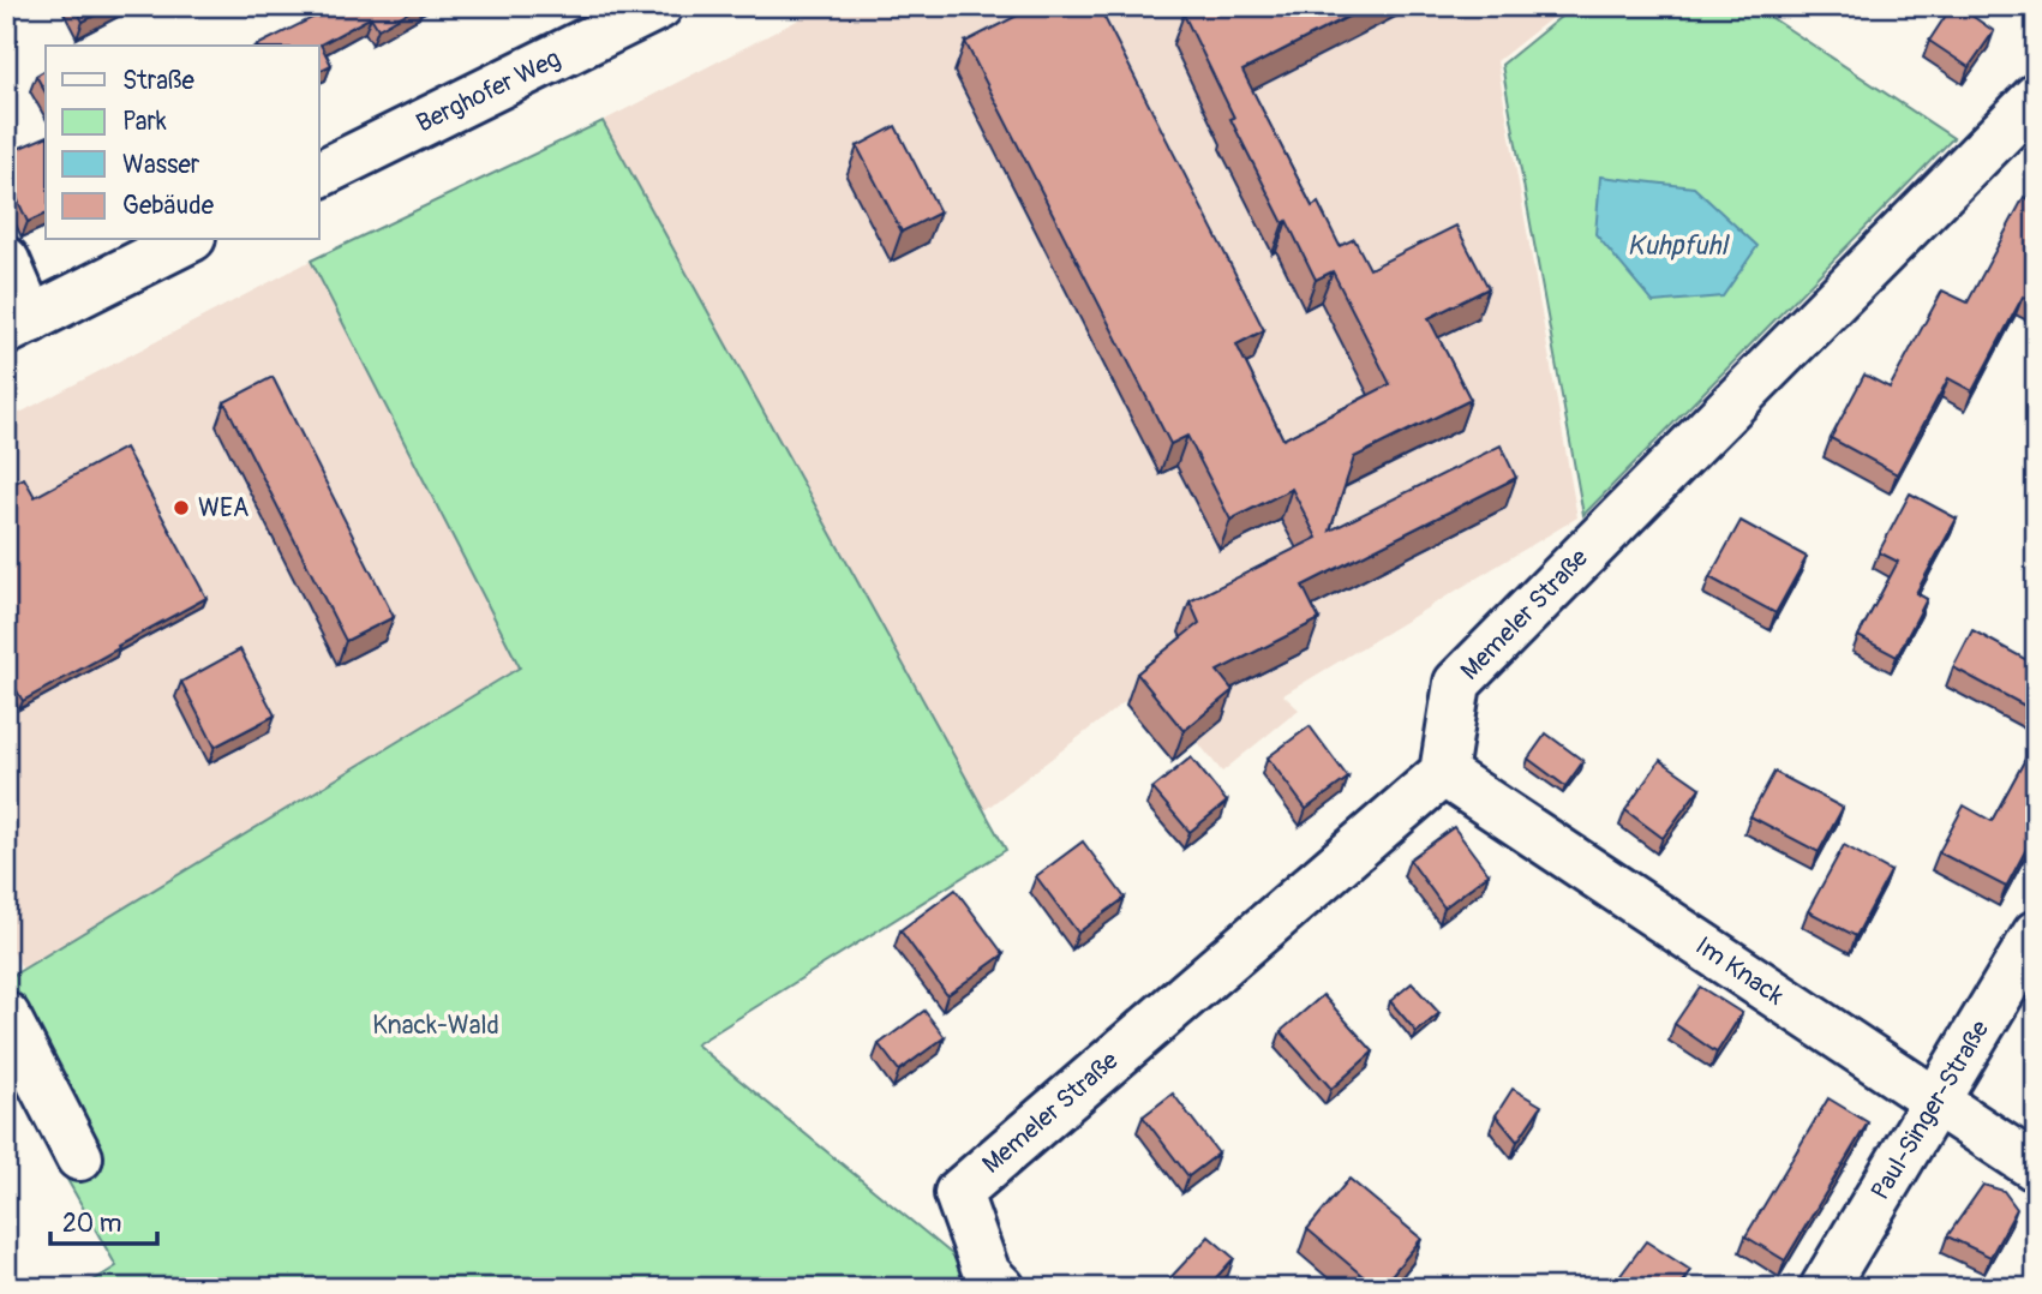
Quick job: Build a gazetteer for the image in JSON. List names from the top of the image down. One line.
{"streets":{"street":["Berghofer Weg","Memeler Straße","Im Knack","Paul-Singer-Straße"]},"crossings":[["Memeler Straße","Im Knack"],["Im Knack","Paul-Singer-Straße"]],"water":["Kuhpfuhl"],"parks":["Knack-Wald"],"places":["WEA"],"legend":["Straße","Park","Wasser","Gebäude"],"scale_bar":"20 m"}
